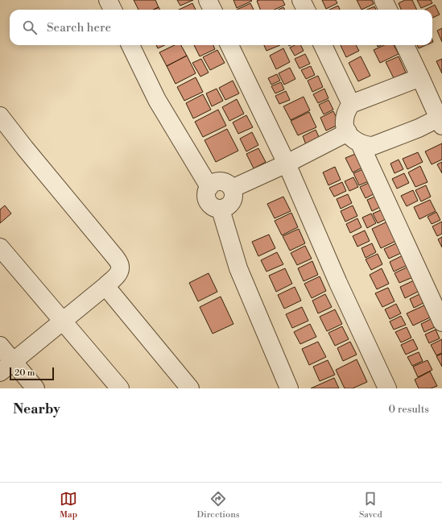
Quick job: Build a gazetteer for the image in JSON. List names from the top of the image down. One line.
{"scale_bar":"20 m","page":{"search":"Search here","scale":"20 m","heading":["Nearby","0 results"],"nav":["Map","Directions","Saved"]}}
